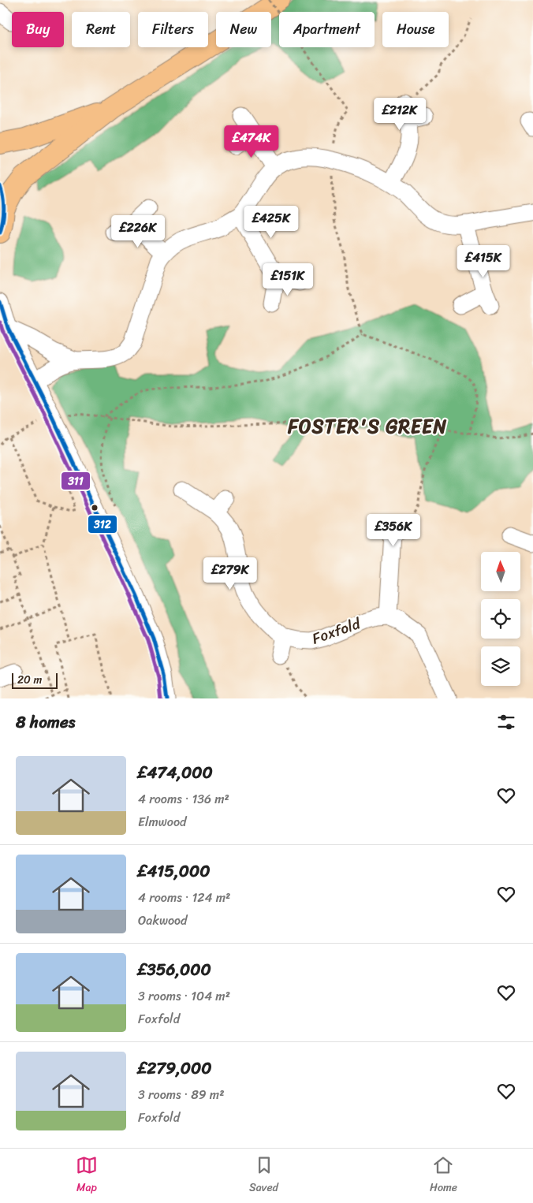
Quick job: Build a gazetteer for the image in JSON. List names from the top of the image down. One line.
{"streets":{"street":["Foxfold"]},"districts":["FOSTER'S GREEN"],"lines":["transit line 312","transit line 311"],"scale_bar":"20 m","north":"top","page":{"chip":["Buy","Rent","Filters","New","Apartment","House"],"price":["£212K","£474K","£425K","£226K","£415K","£151K","£356K","£279K"],"scale":"20 m","heading":"8 homes","list":[{"name":"£474,000","note":"4 rooms · 136 m² · Elmwood"},{"name":"£415,000","note":"4 rooms · 124 m² · Oakwood"},{"name":"£356,000","note":"3 rooms · 104 m² · Foxfold"},{"name":"£279,000","note":"3 rooms · 89 m² · Foxfold"}],"tabs":["Map","Saved","Home"]}}
